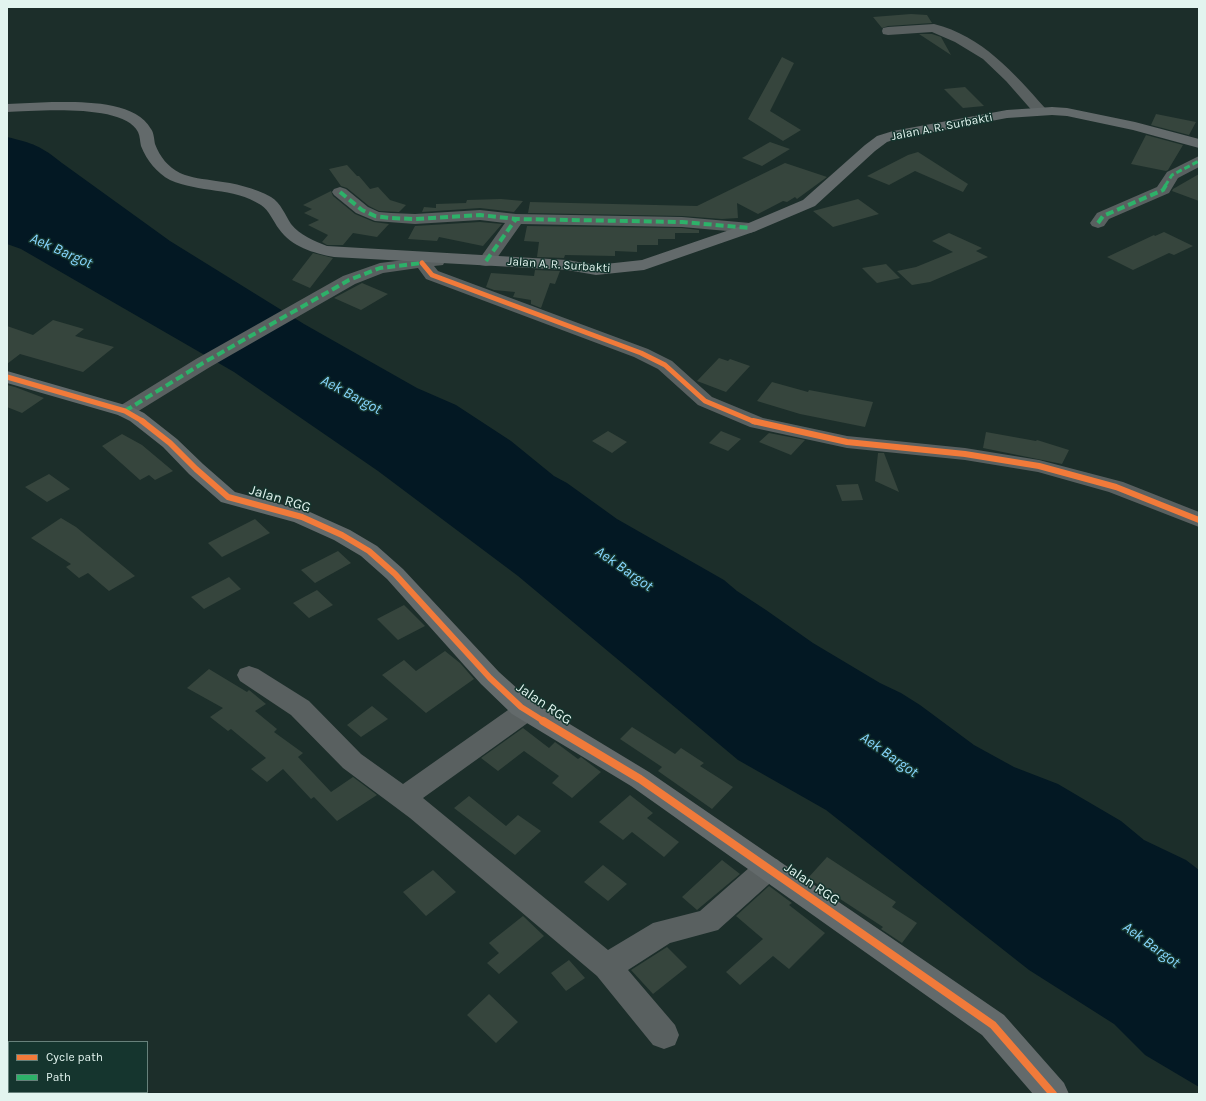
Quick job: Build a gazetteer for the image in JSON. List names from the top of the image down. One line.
{"streets":{"main road":["Jalan A. R. Surbakti","Jalan RGG"]},"water":["Aek Bargot"],"legend":["Cycle path","Path"]}
